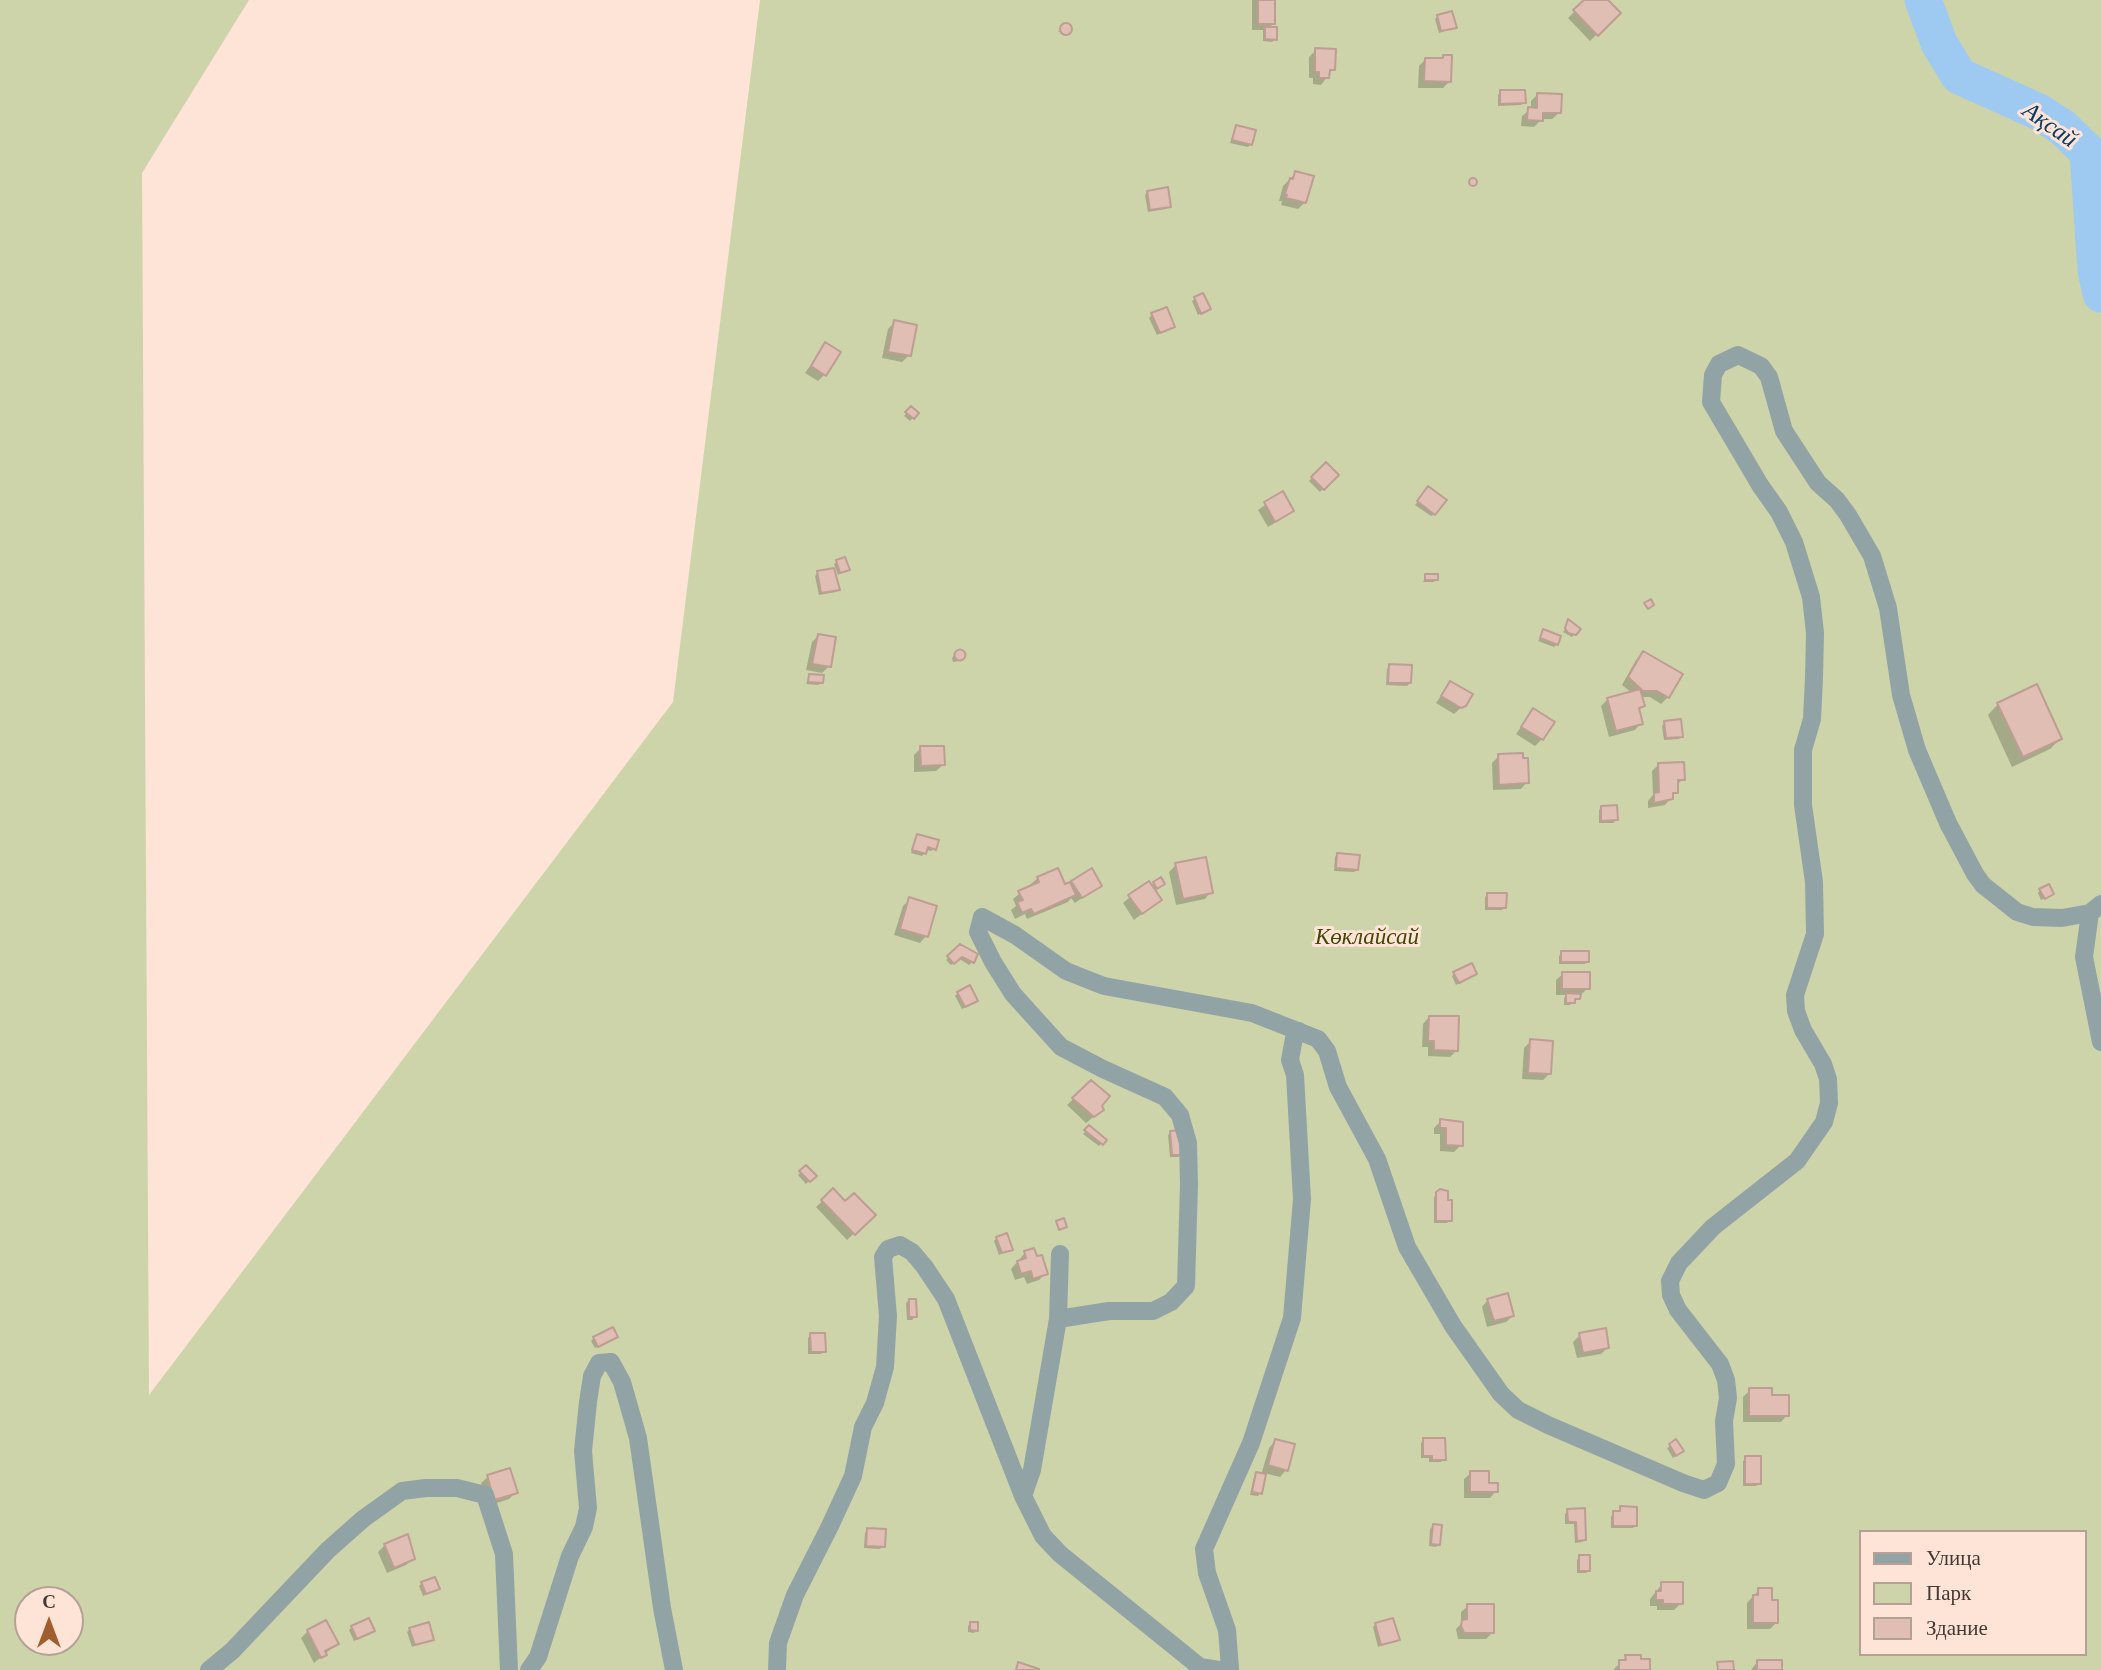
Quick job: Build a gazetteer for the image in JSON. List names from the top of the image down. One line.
{"water":["Ақсай"],"parks":["Көклайсай"],"legend":["Улица","Парк","Здание"],"north":"top"}
